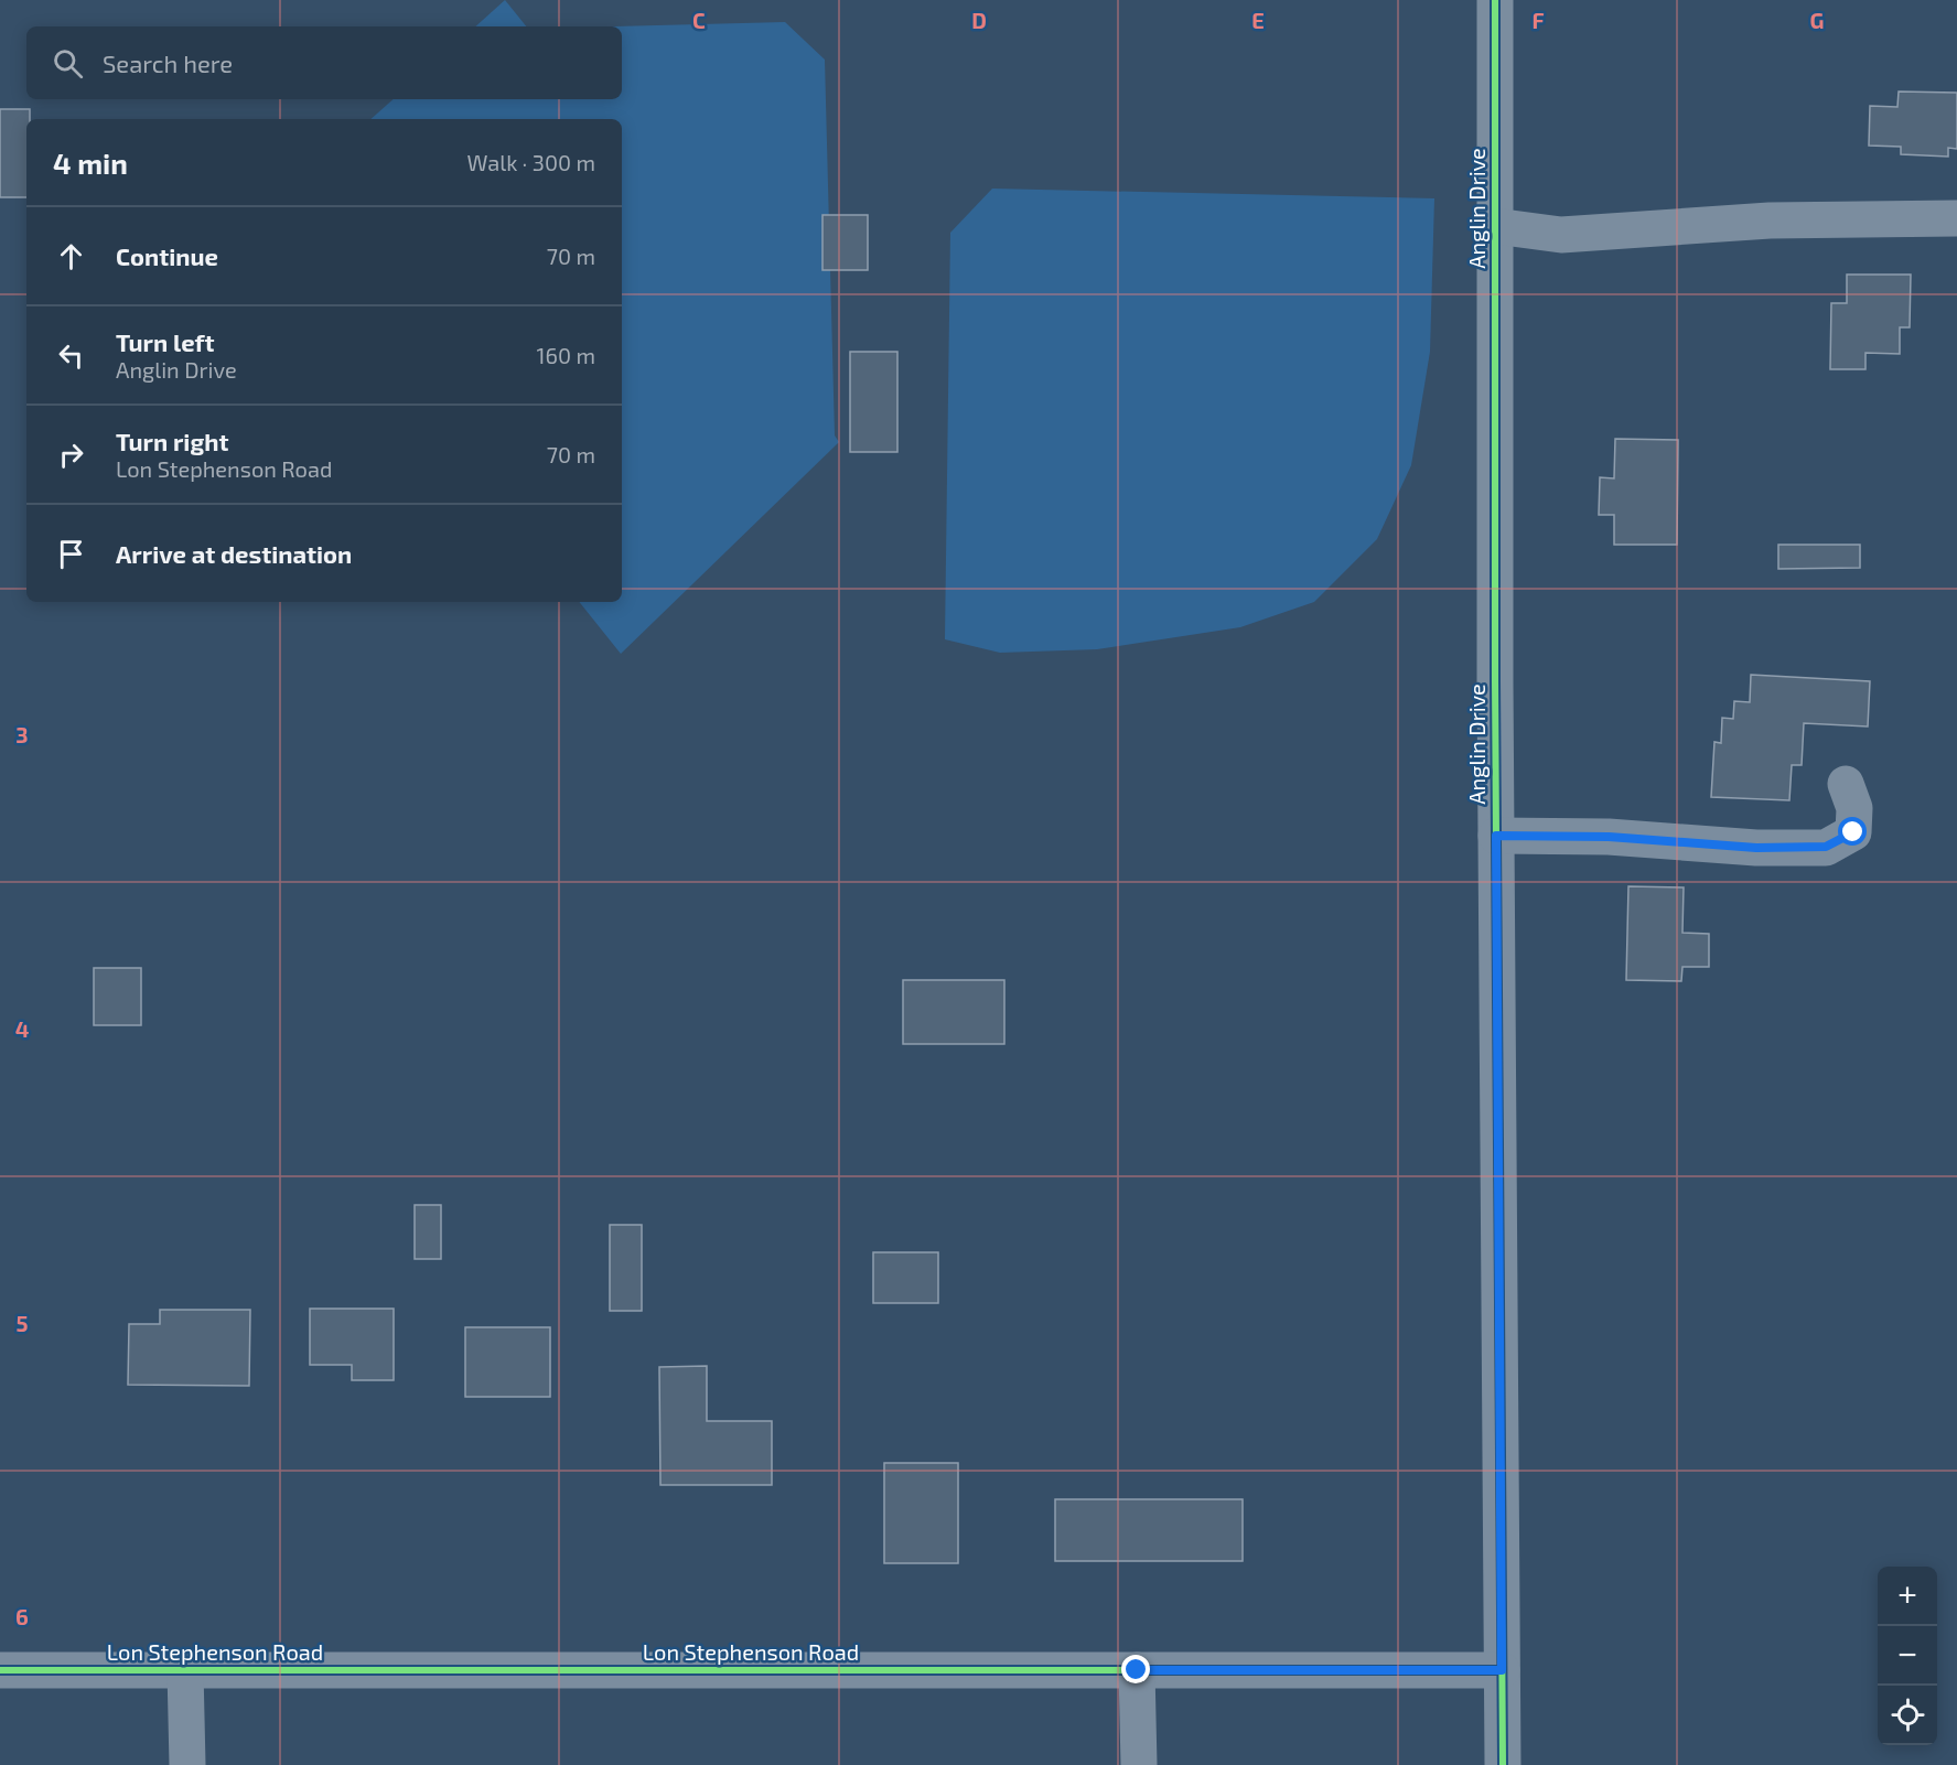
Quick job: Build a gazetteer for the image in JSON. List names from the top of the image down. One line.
{"streets":{"street":["Anglin Drive","Lon Stephenson Road"]},"crossings":[["Anglin Drive","Lon Stephenson Road"]],"page":{"search":"Search here","heading":["4 min","Walk · 300 m"],"list":[["Continue","70 m"],["Turn left","Anglin Drive","160 m"],["Turn right","Lon Stephenson Road","70 m"],"Arrive at destination"],"map_buttons":["+","−"]},"grid":{"columns":["C","D","E","F","G"],"rows":["3","4","5","6"]}}
